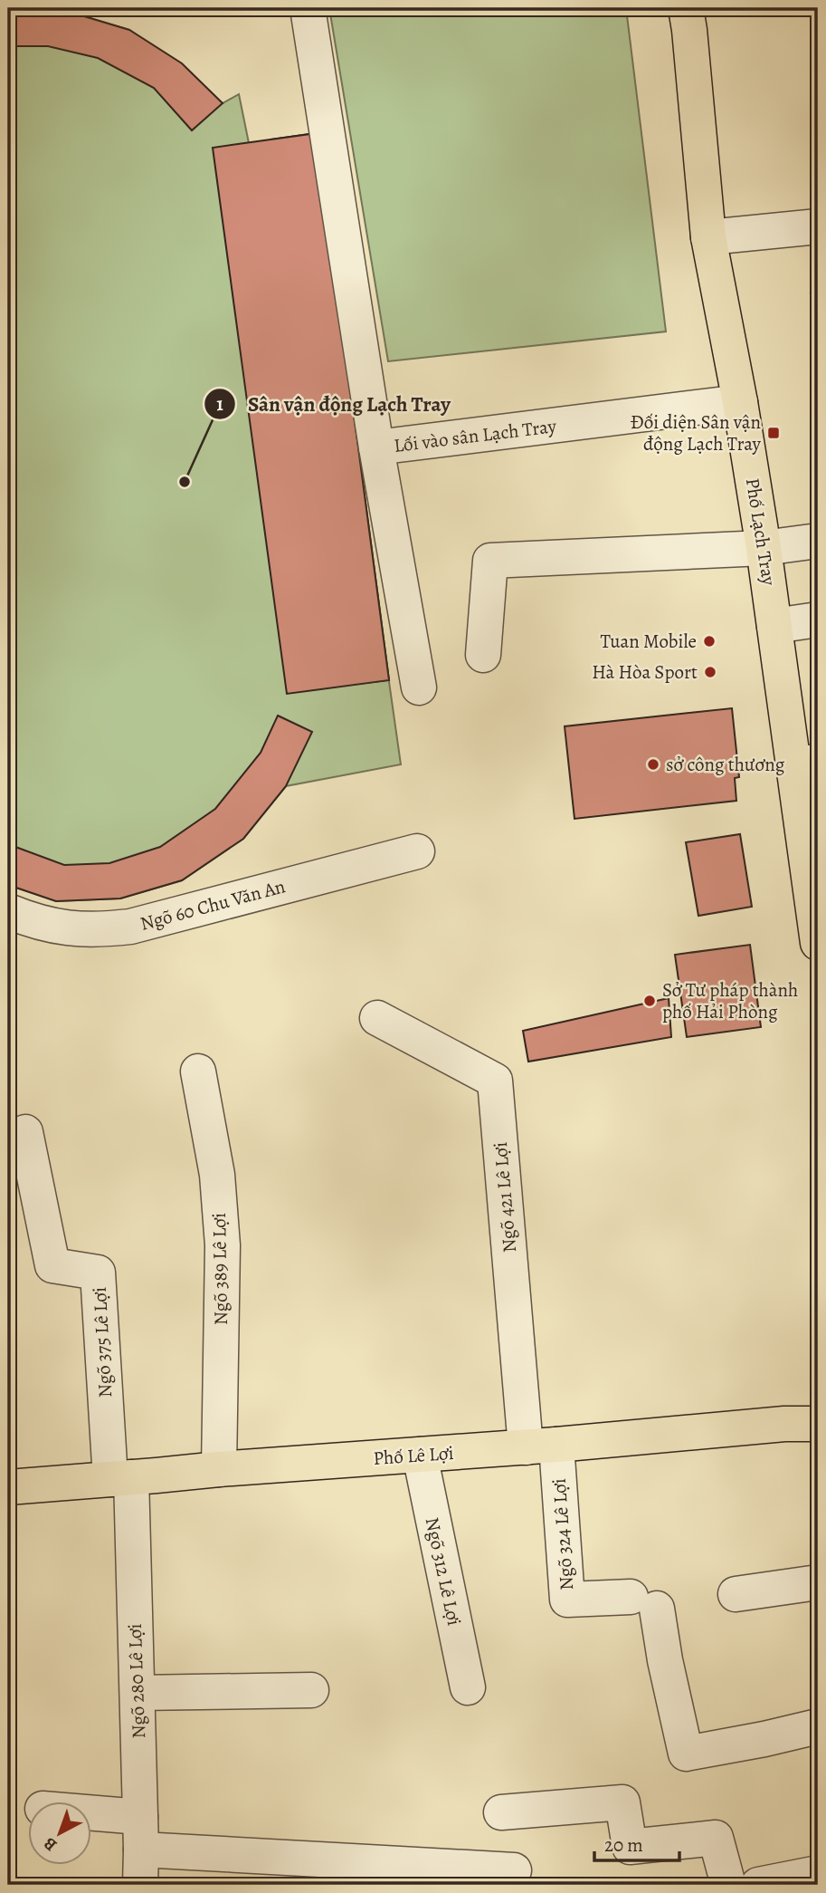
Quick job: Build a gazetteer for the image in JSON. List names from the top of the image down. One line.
{"streets":{"main road":["Phố Lạch Tray","Phố Lê Lợi"],"street":["Lối vào sân Lạch Tray","Ngõ 60 Chu Văn An","Ngõ 421 Lê Lợi","Ngõ 389 Lê Lợi","Ngõ 375 Lê Lợi","Ngõ 324 Lê Lợi","Ngõ 312 Lê Lợi","Ngõ 280 Lê Lợi"]},"crossings":[["Lối vào sân Lạch Tray","Phố Lạch Tray"],["Ngõ 421 Lê Lợi","Phố Lê Lợi"],["Ngõ 421 Lê Lợi","Ngõ 324 Lê Lợi"],["Ngõ 389 Lê Lợi","Phố Lê Lợi"],["Ngõ 375 Lê Lợi","Phố Lê Lợi"],["Ngõ 375 Lê Lợi","Ngõ 280 Lê Lợi"],["Phố Lê Lợi","Ngõ 324 Lê Lợi"],["Phố Lê Lợi","Ngõ 312 Lê Lợi"],["Phố Lê Lợi","Ngõ 280 Lê Lợi"]],"places":{"transit":["Đối diện Sân vận động Lạch Tray"],"other":["Sân vận động Lạch Tray","Tuan Mobile","Hà Hòa Sport","sở công thương","Sở Tư pháp thành phố Hải Phòng"]},"scale_bar":"20 m","north":"bottom left"}
